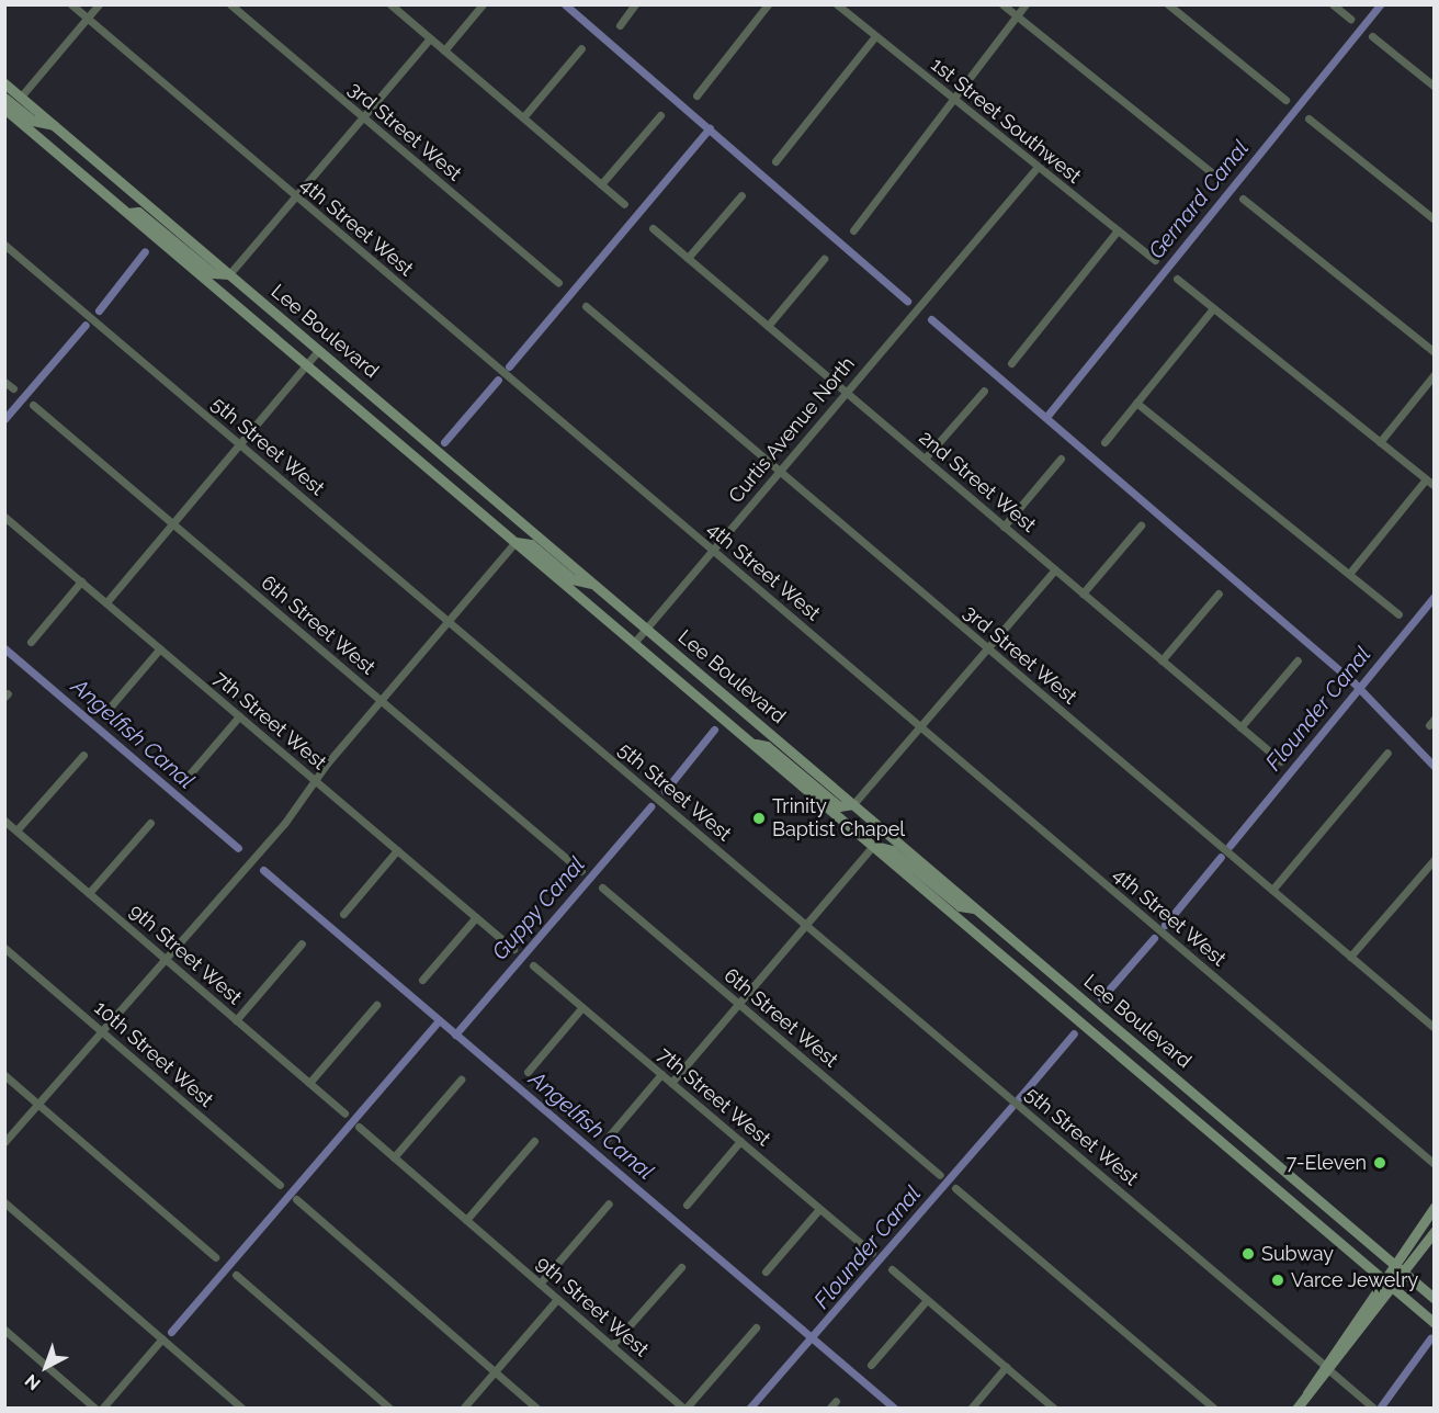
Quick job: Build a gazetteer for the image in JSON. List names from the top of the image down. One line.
{"streets":{"main road":["Lee Boulevard"],"street":["1st Street Southwest","3rd Street West","4th Street West","Curtis Avenue North","5th Street West","2nd Street West","6th Street West","7th Street West","9th Street West","10th Street West"]},"crossings":[["1st Street Southwest","Curtis Avenue North"],["3rd Street West","Curtis Avenue North"],["4th Street West","Curtis Avenue North"],["Lee Boulevard","Curtis Avenue North"],["Curtis Avenue North","2nd Street West"]],"water":["Gernard Canal","Flounder Canal","Angelfish Canal","Guppy Canal"],"places":["Trinity Baptist Chapel","7-Eleven","Subway","Varce Jewelry"],"north":"bottom left"}
